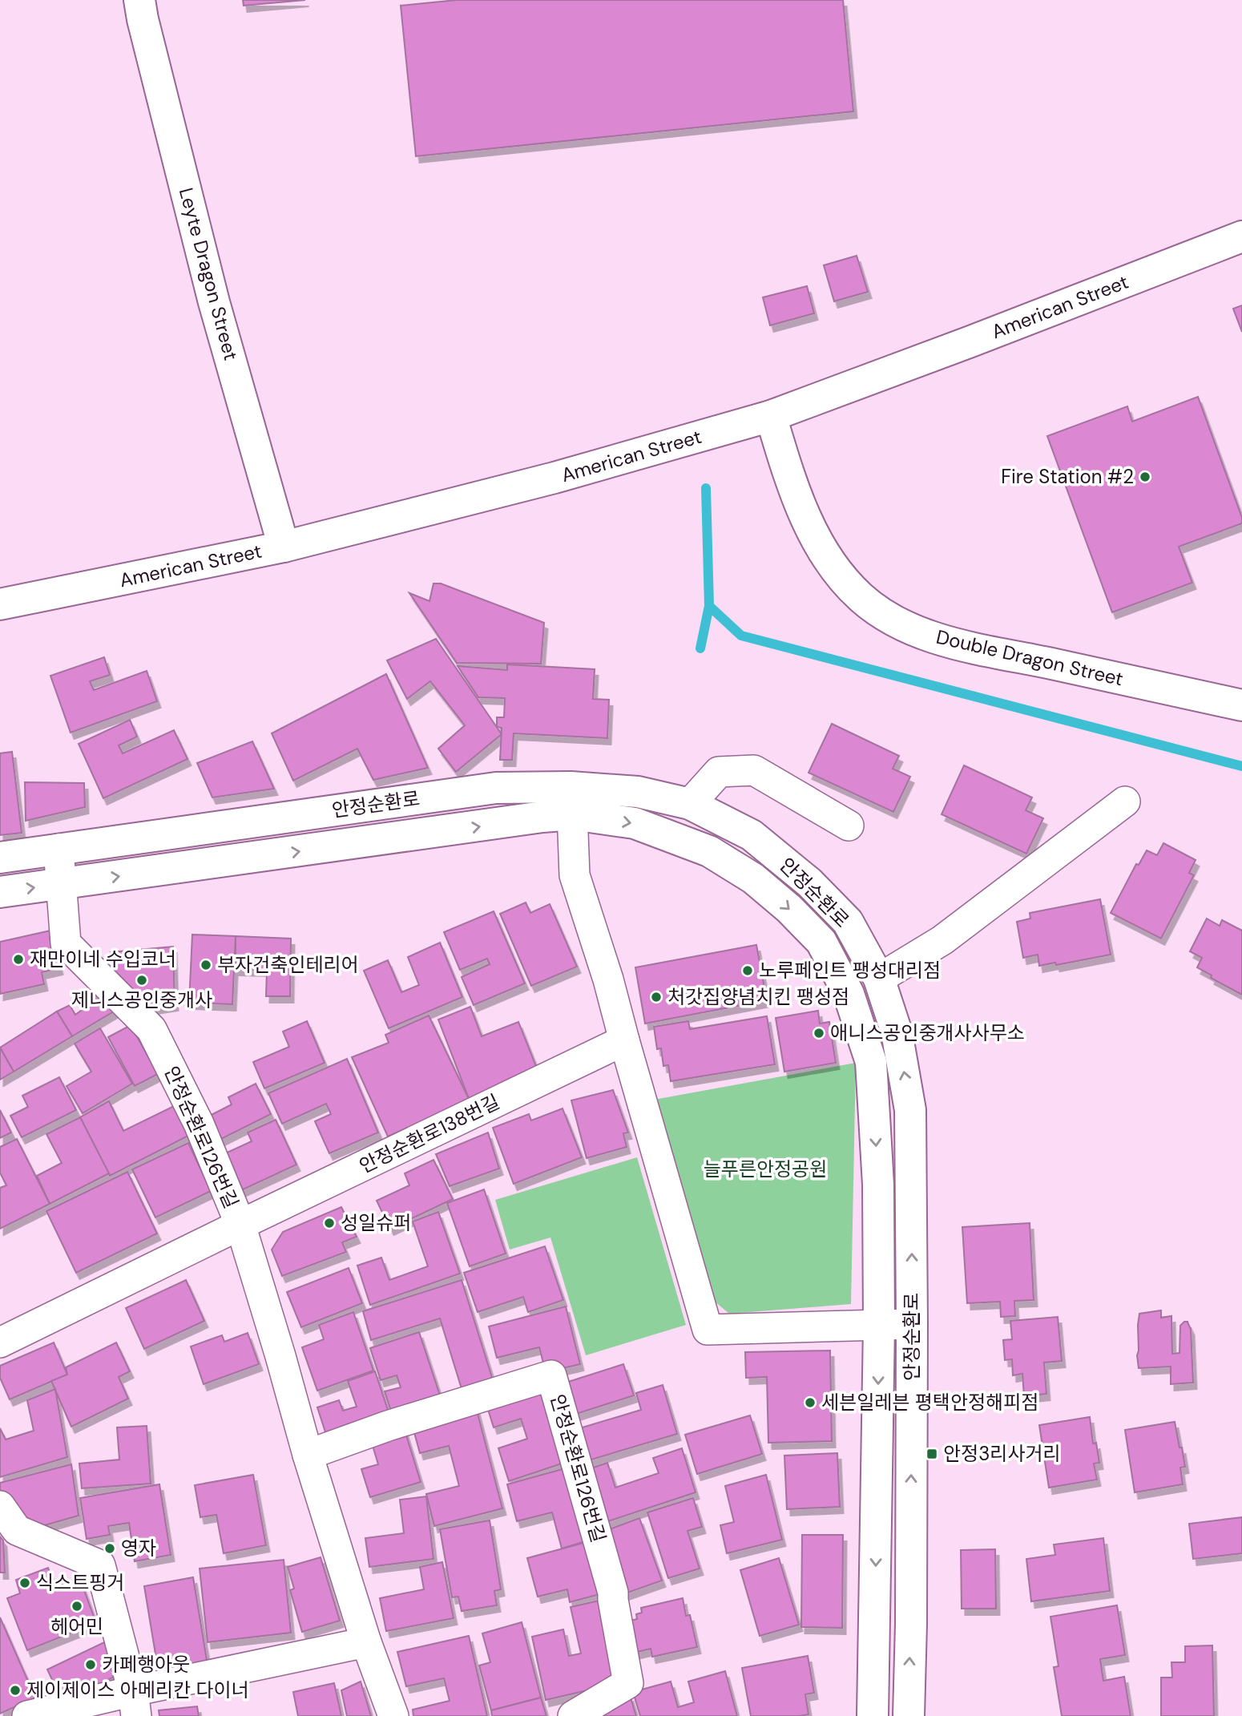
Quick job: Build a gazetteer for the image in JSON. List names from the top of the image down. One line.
{"streets":{"main road":["Leyte Dragon Street","American Street","Double Dragon Street","안정순환로"],"street":["안정순환로138번길","안정순환로126번길"]},"crossings":[["Leyte Dragon Street","American Street"],["American Street","Double Dragon Street"],["안정순환로","안정순환로126번길"],["안정순환로138번길","안정순환로126번길"]],"parks":["늘푸른안정공원"],"places":{"other":["Fire Station #2","재만이네 수입코너","부자건축인테리어","노루페인트 팽성대리점","제니스공인중개사","처갓집양념치킨 팽성점","애니스공인중개사사무소","성일슈퍼","세븐일레븐 평택안정해피점","영자","식스트핑거","헤어민","카페행아웃","제이제이스 아메리칸 다이너"],"transit":["안정3리사거리"]}}
